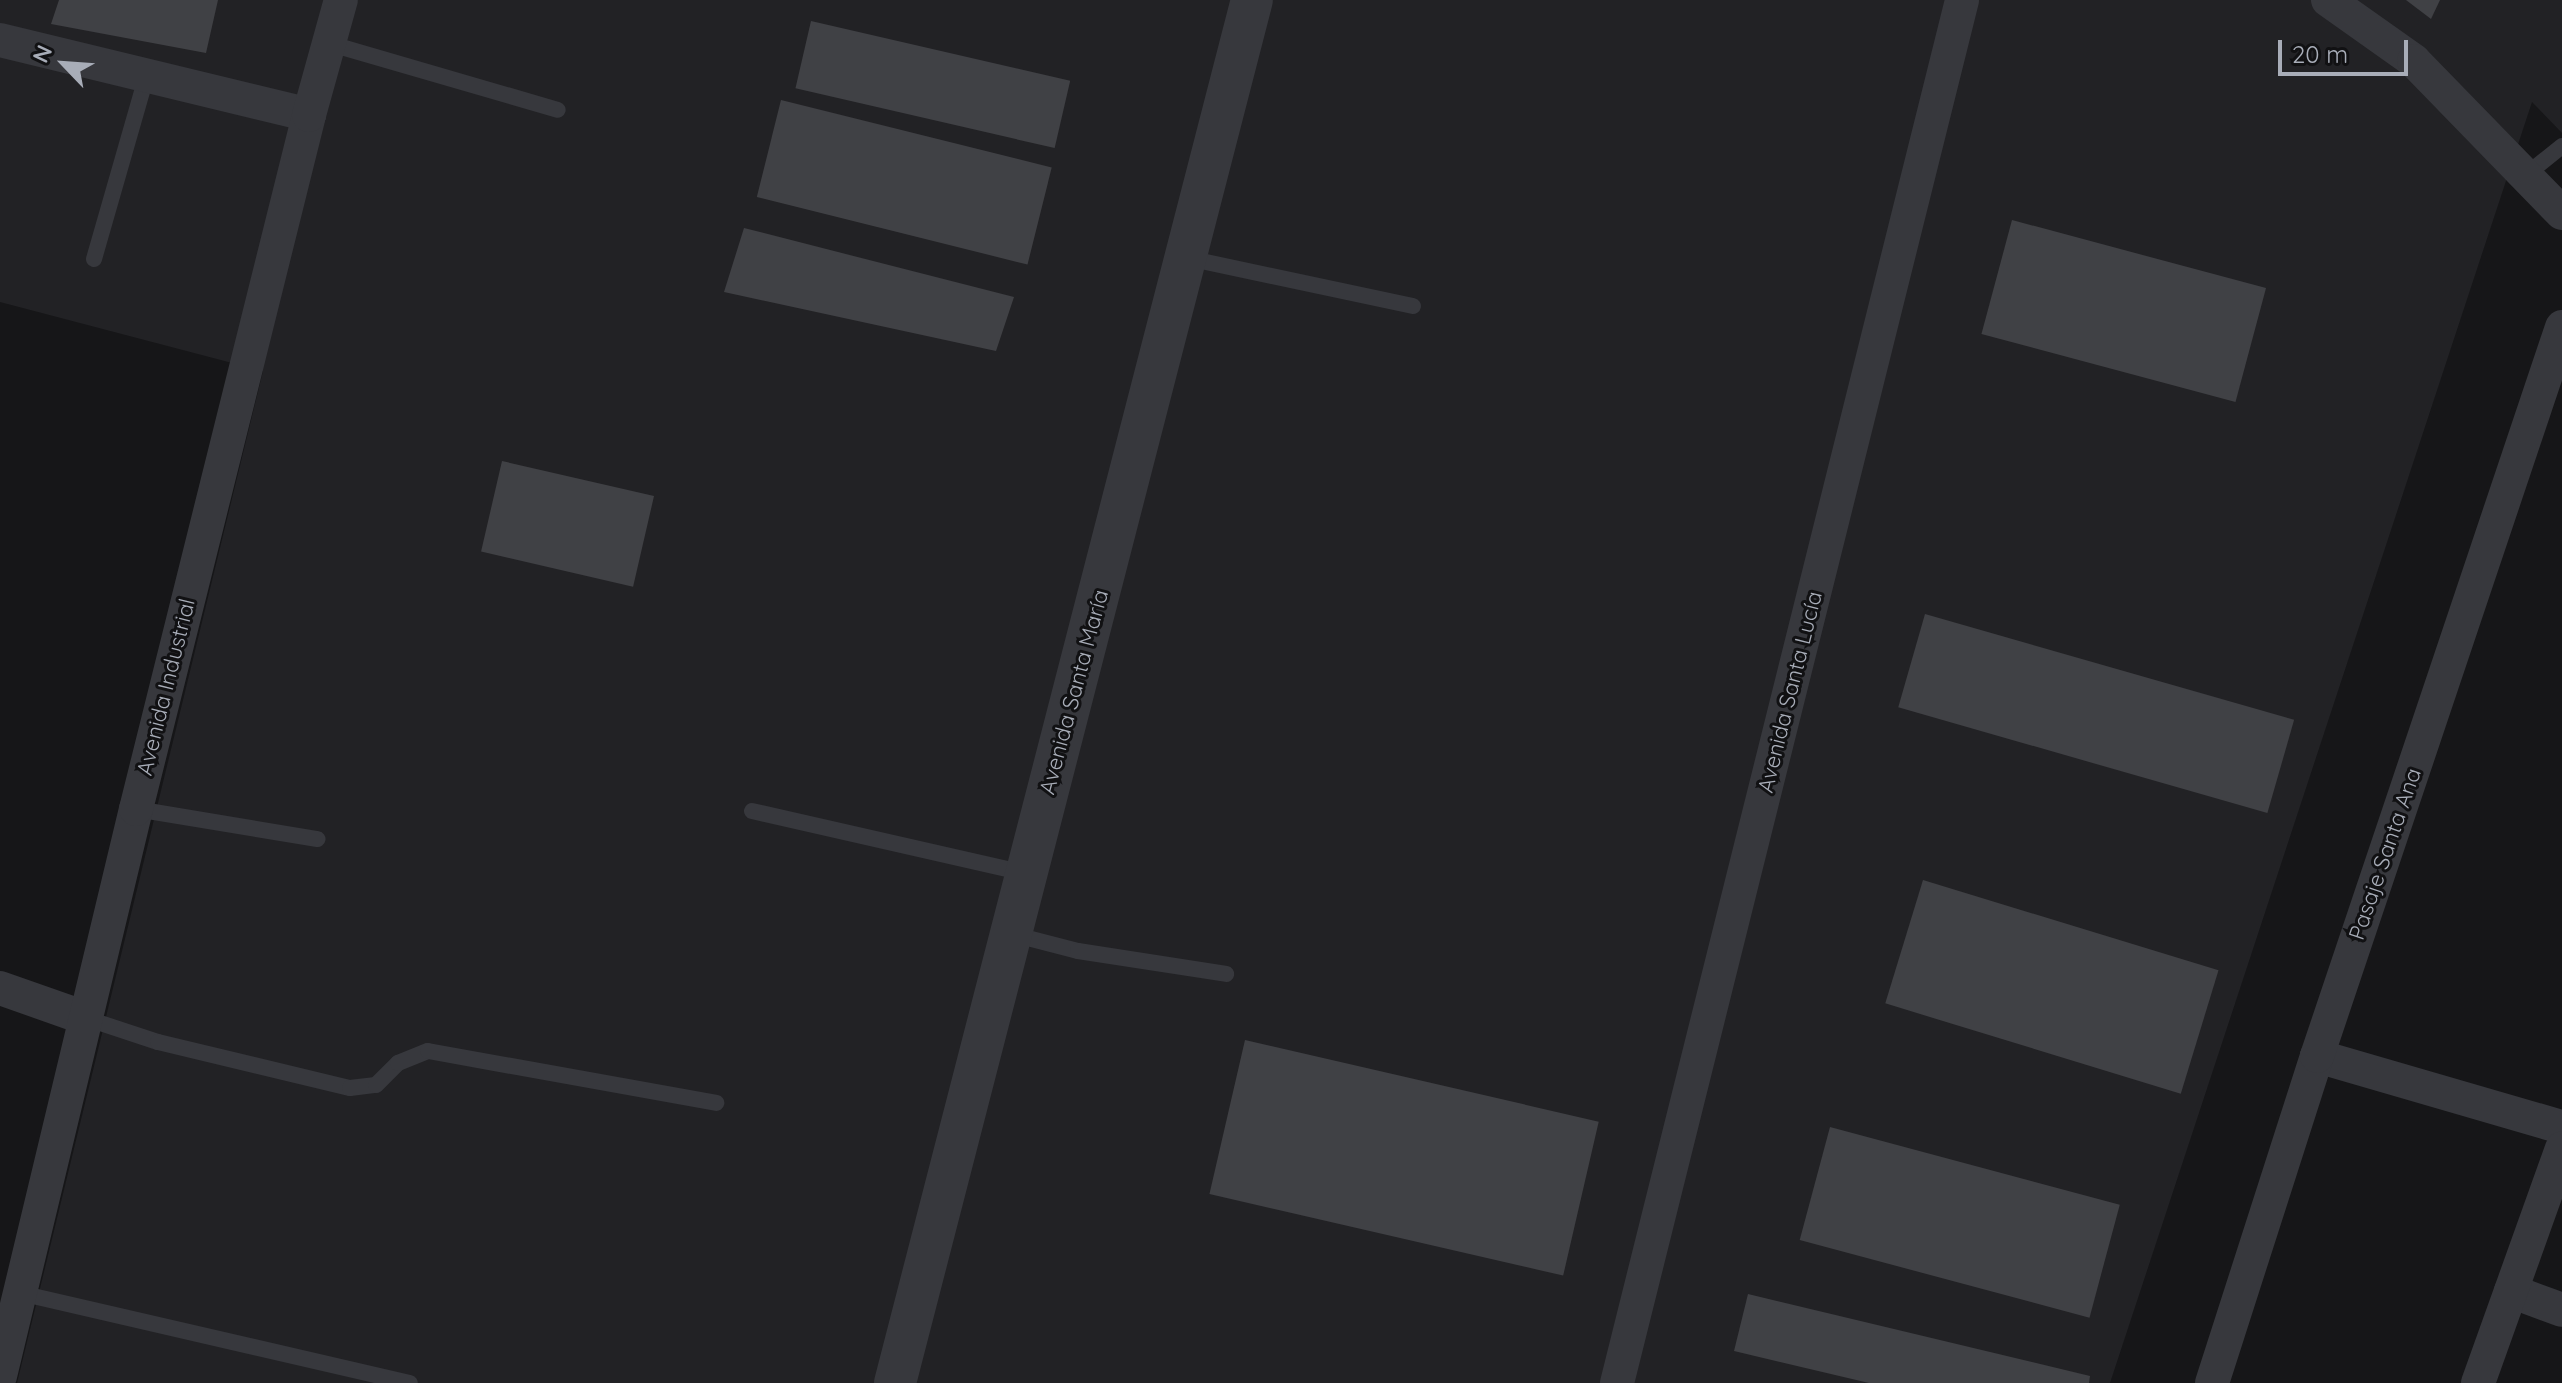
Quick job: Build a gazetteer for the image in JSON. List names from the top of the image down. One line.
{"streets":{"street":["Avenida Industrial","Avenida Santa María","Avenida Santa Lucía","Pasaje Santa Ana"]},"scale_bar":"20 m","north":"top left"}
